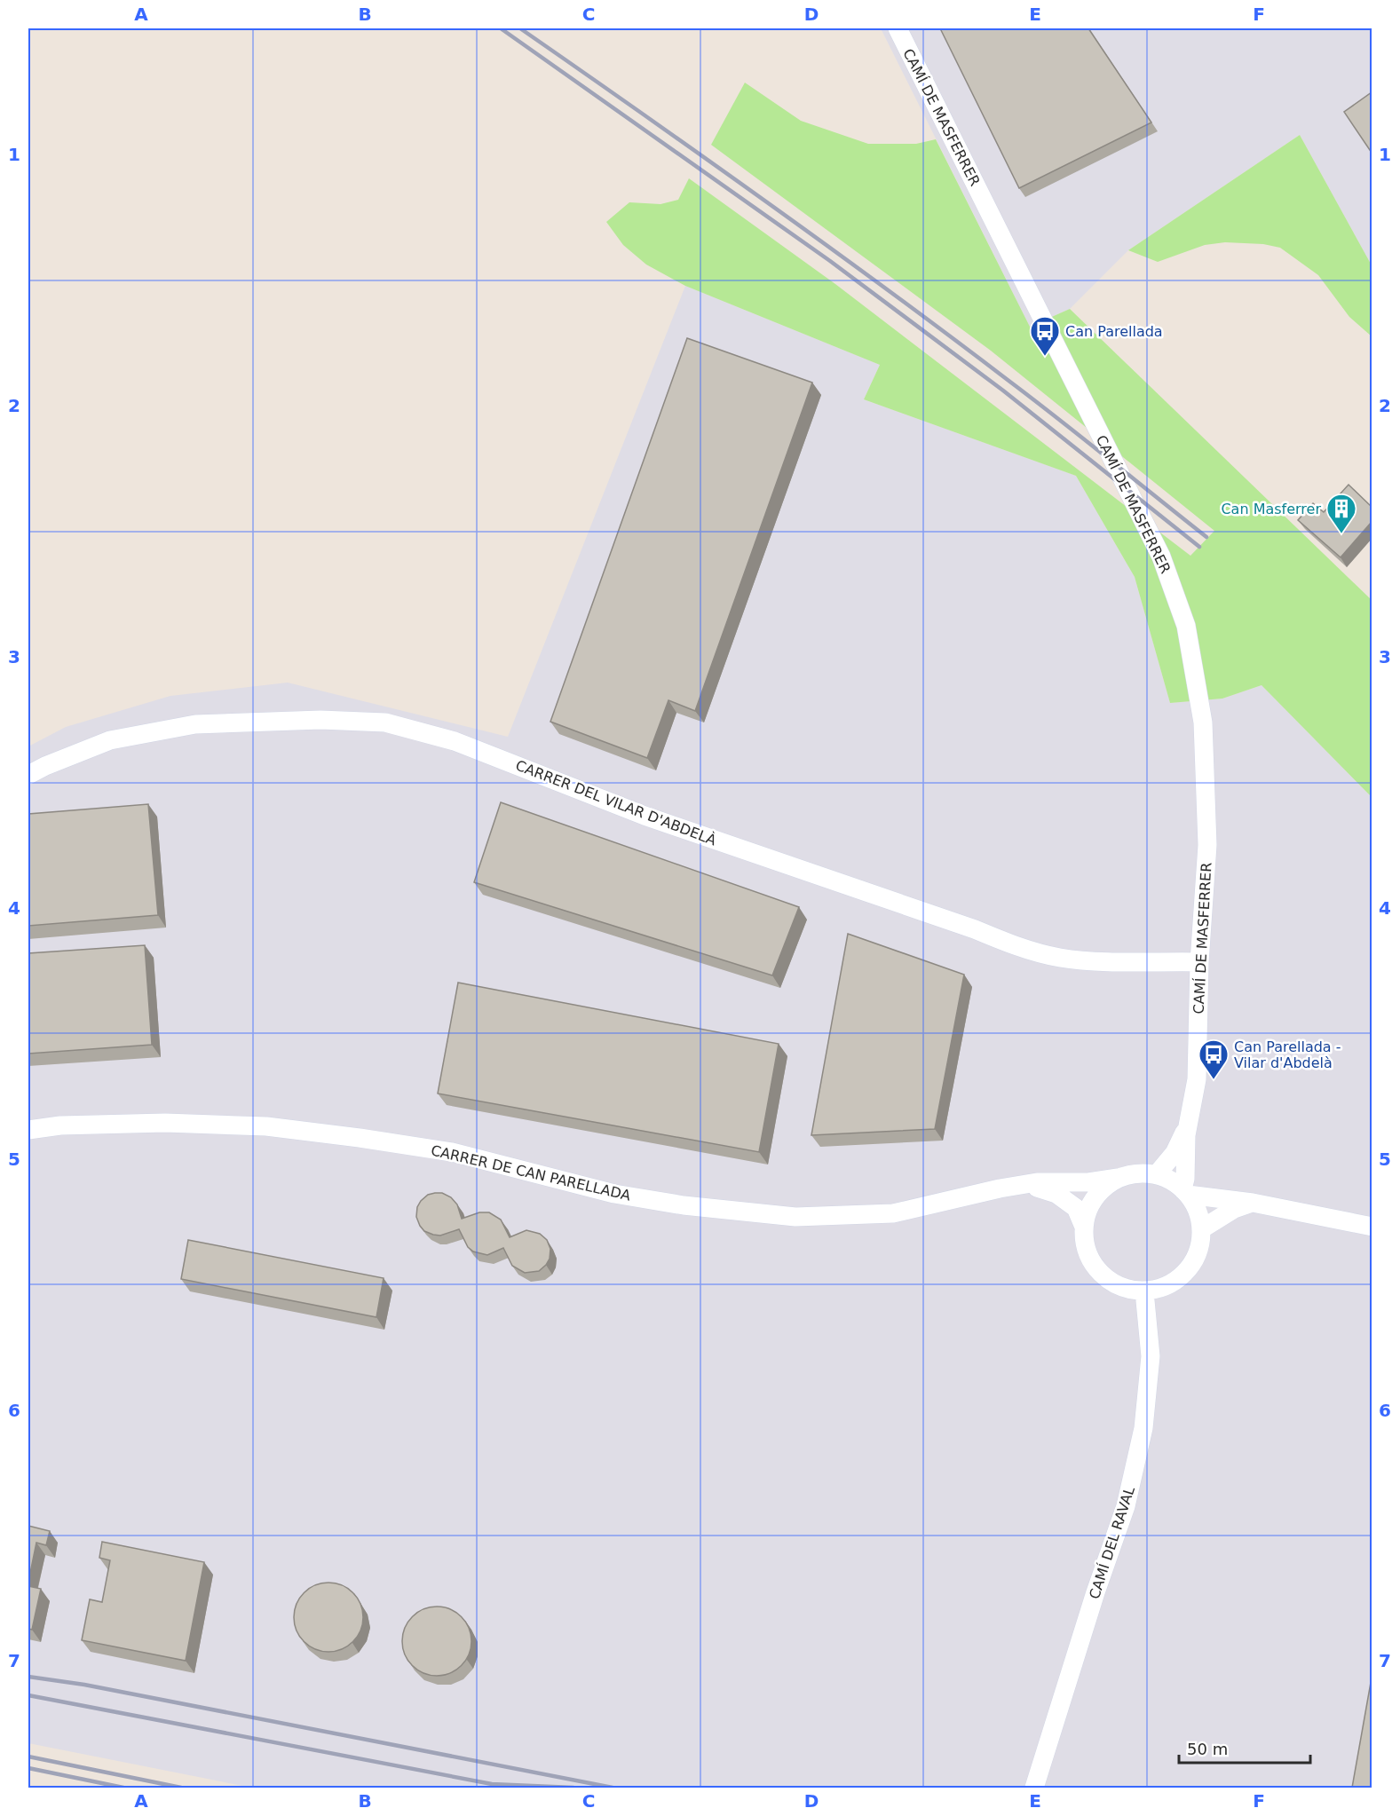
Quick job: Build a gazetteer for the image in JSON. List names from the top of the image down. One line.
{"streets":{"street":["CAMÍ DE MASFERRER","CARRER DEL VILAR D'ABDELÀ","CARRER DE CAN PARELLADA","CAMÍ DEL RAVAL"]},"crossings":[["CAMÍ DE MASFERRER","CARRER DEL VILAR D'ABDELÀ"],["CAMÍ DE MASFERRER","CARRER DE CAN PARELLADA"],["CAMÍ DE MASFERRER","CAMÍ DEL RAVAL"],["CARRER DE CAN PARELLADA","CAMÍ DEL RAVAL"]],"places":{"bus stop":["Can Parellada","Can Parellada - Vilar d'Abdelà"],"building":["Can Masferrer"]},"scale_bar":"50 m","grid":{"columns":["A","B","C","D","E","F"],"rows":["1","2","3","4","5","6","7"]}}
